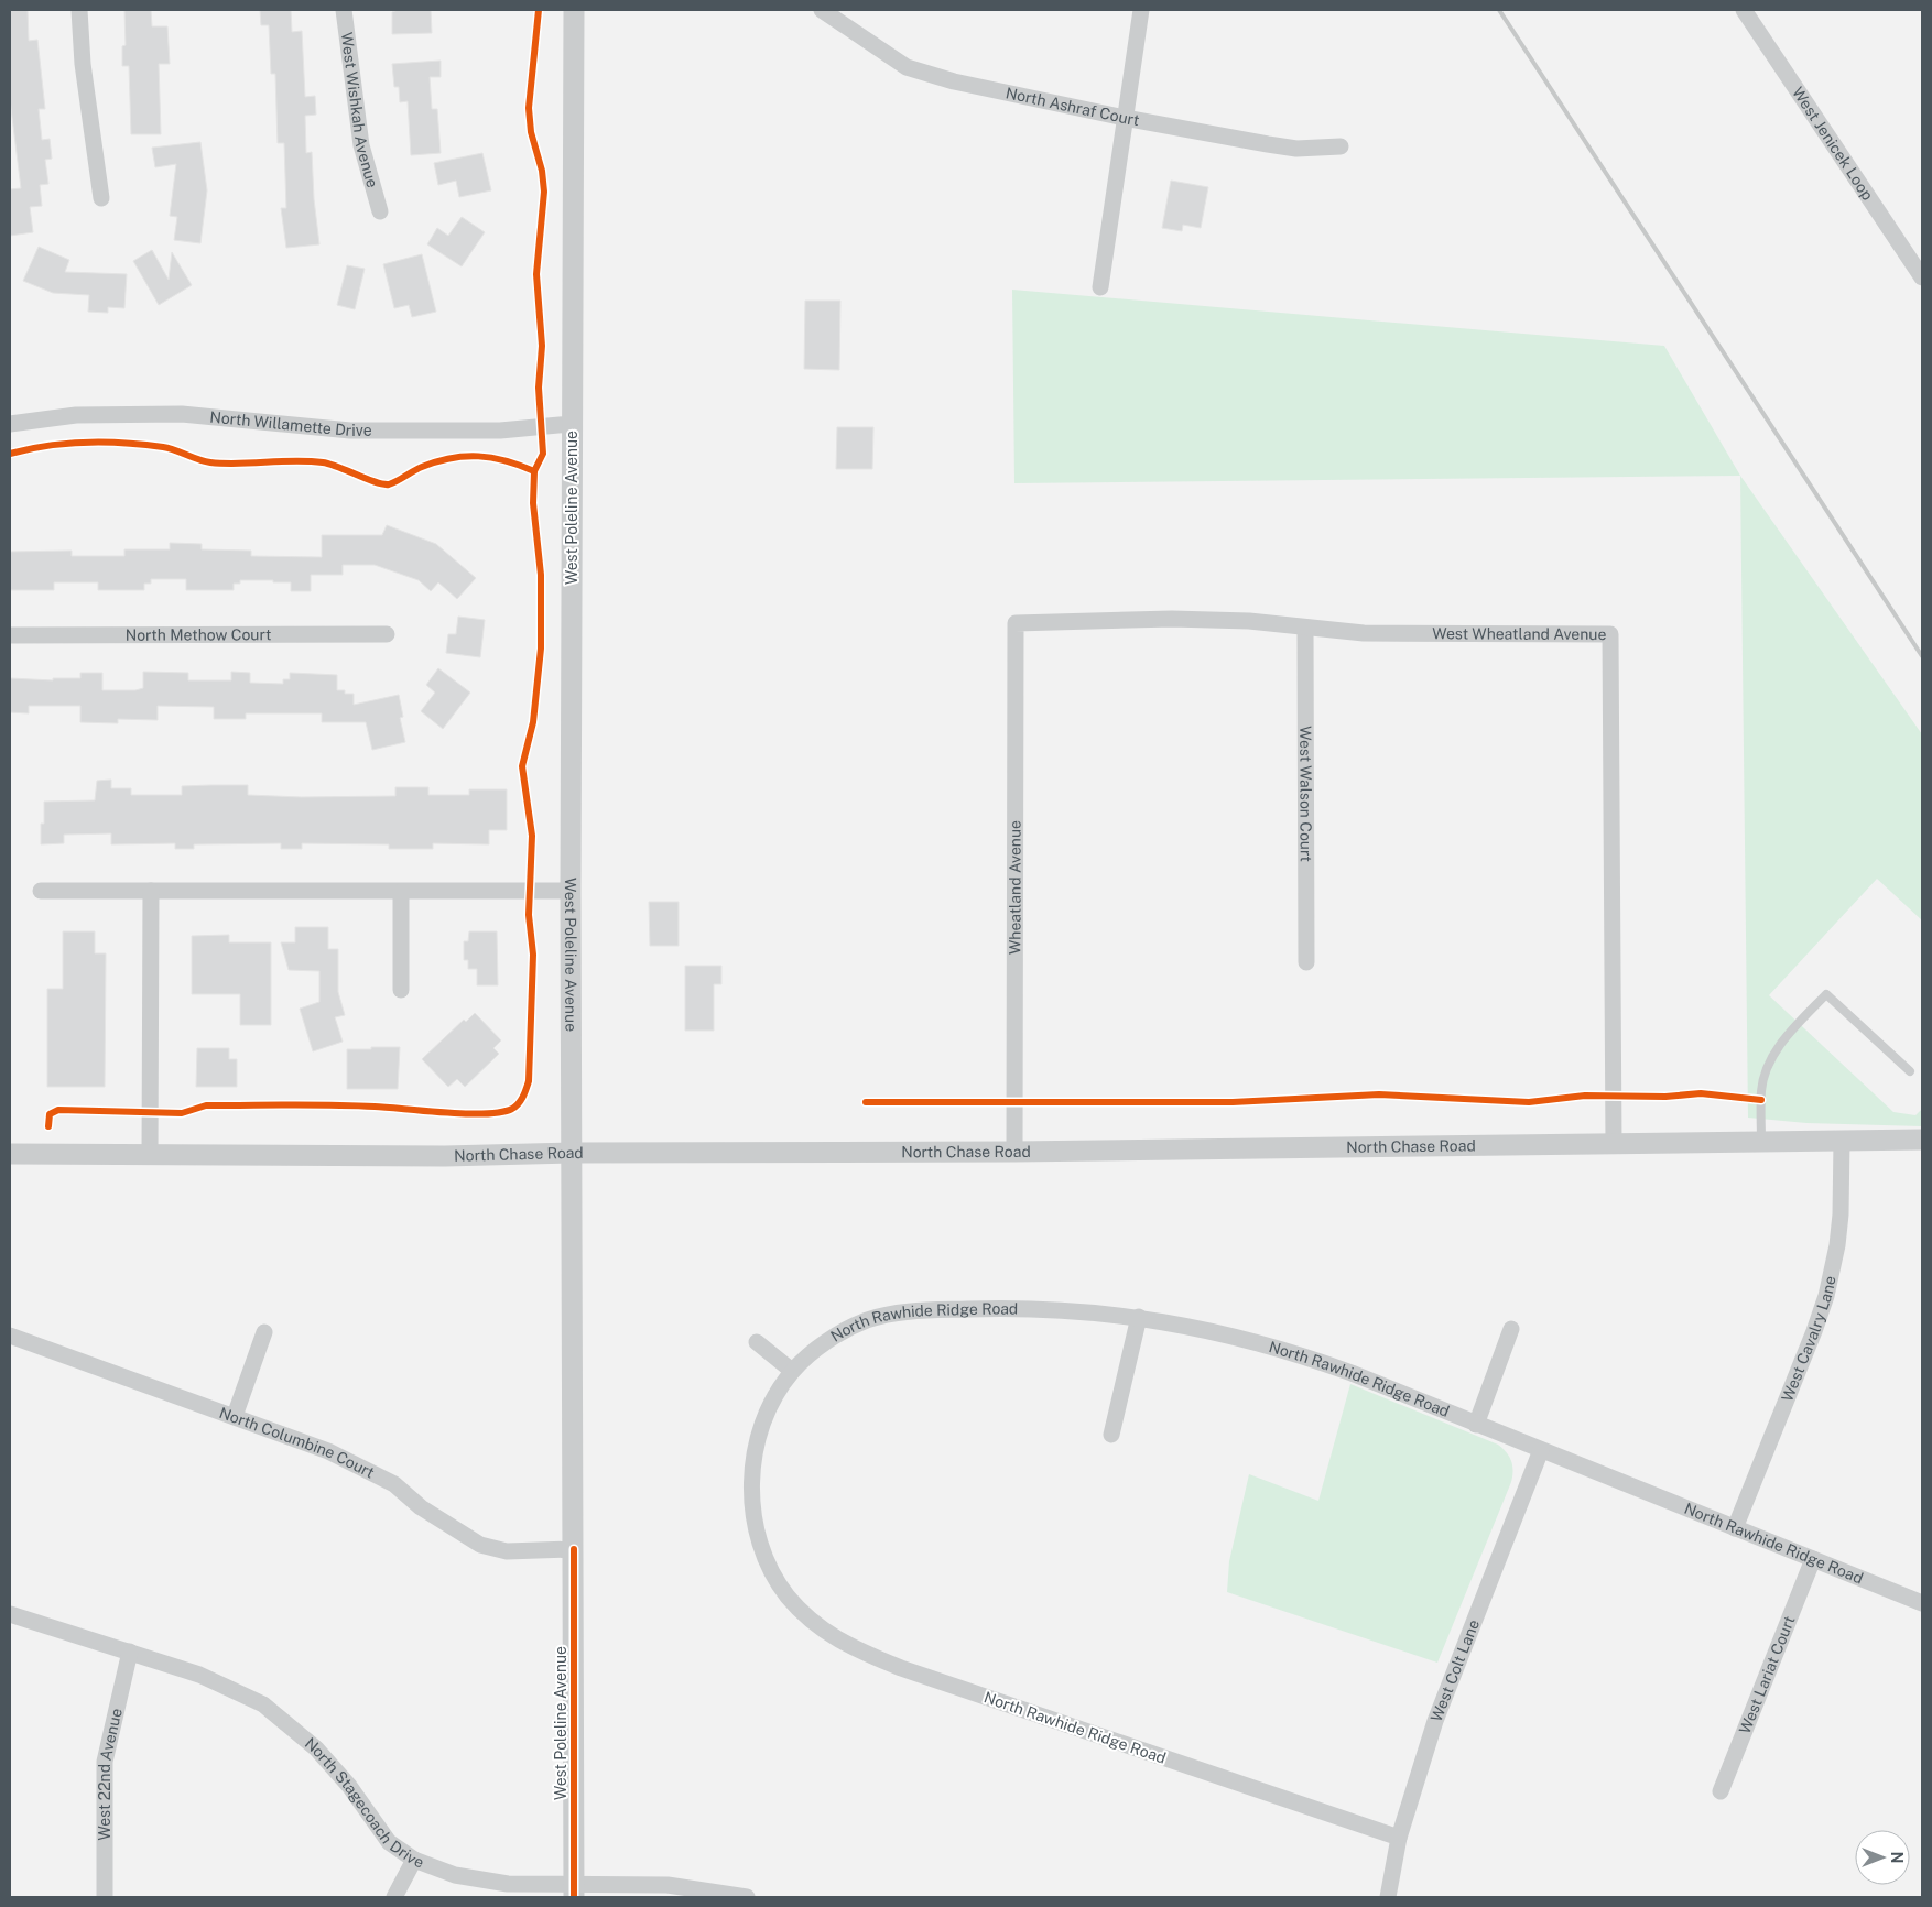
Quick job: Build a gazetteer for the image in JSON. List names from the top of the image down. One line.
{"streets":{"street":["North Ashraf Court","West Wishkah Avenue","West Jenicek Loop","North Willamette Drive","West Poleline Avenue","North Methow Court","West Wheatland Avenue","West Walson Court","Wheatland Avenue","North Chase Road","North Rawhide Ridge Road","West Cavalry Lane","North Columbine Court","West Colt Lane","West Lariat Court","West 22nd Avenue","North Stagecoach Drive"]},"crossings":[["North Willamette Drive","West Poleline Avenue"],["West Poleline Avenue","North Chase Road"],["West Poleline Avenue","North Columbine Court"],["West Poleline Avenue","North Stagecoach Drive"],["West Wheatland Avenue","West Walson Court"],["West Wheatland Avenue","Wheatland Avenue"],["West Wheatland Avenue","North Chase Road"],["Wheatland Avenue","North Chase Road"],["North Chase Road","West Cavalry Lane"],["North Rawhide Ridge Road","West Cavalry Lane"],["North Rawhide Ridge Road","West Colt Lane"],["North Rawhide Ridge Road","West Lariat Court"],["West 22nd Avenue","North Stagecoach Drive"]],"north":"right"}
